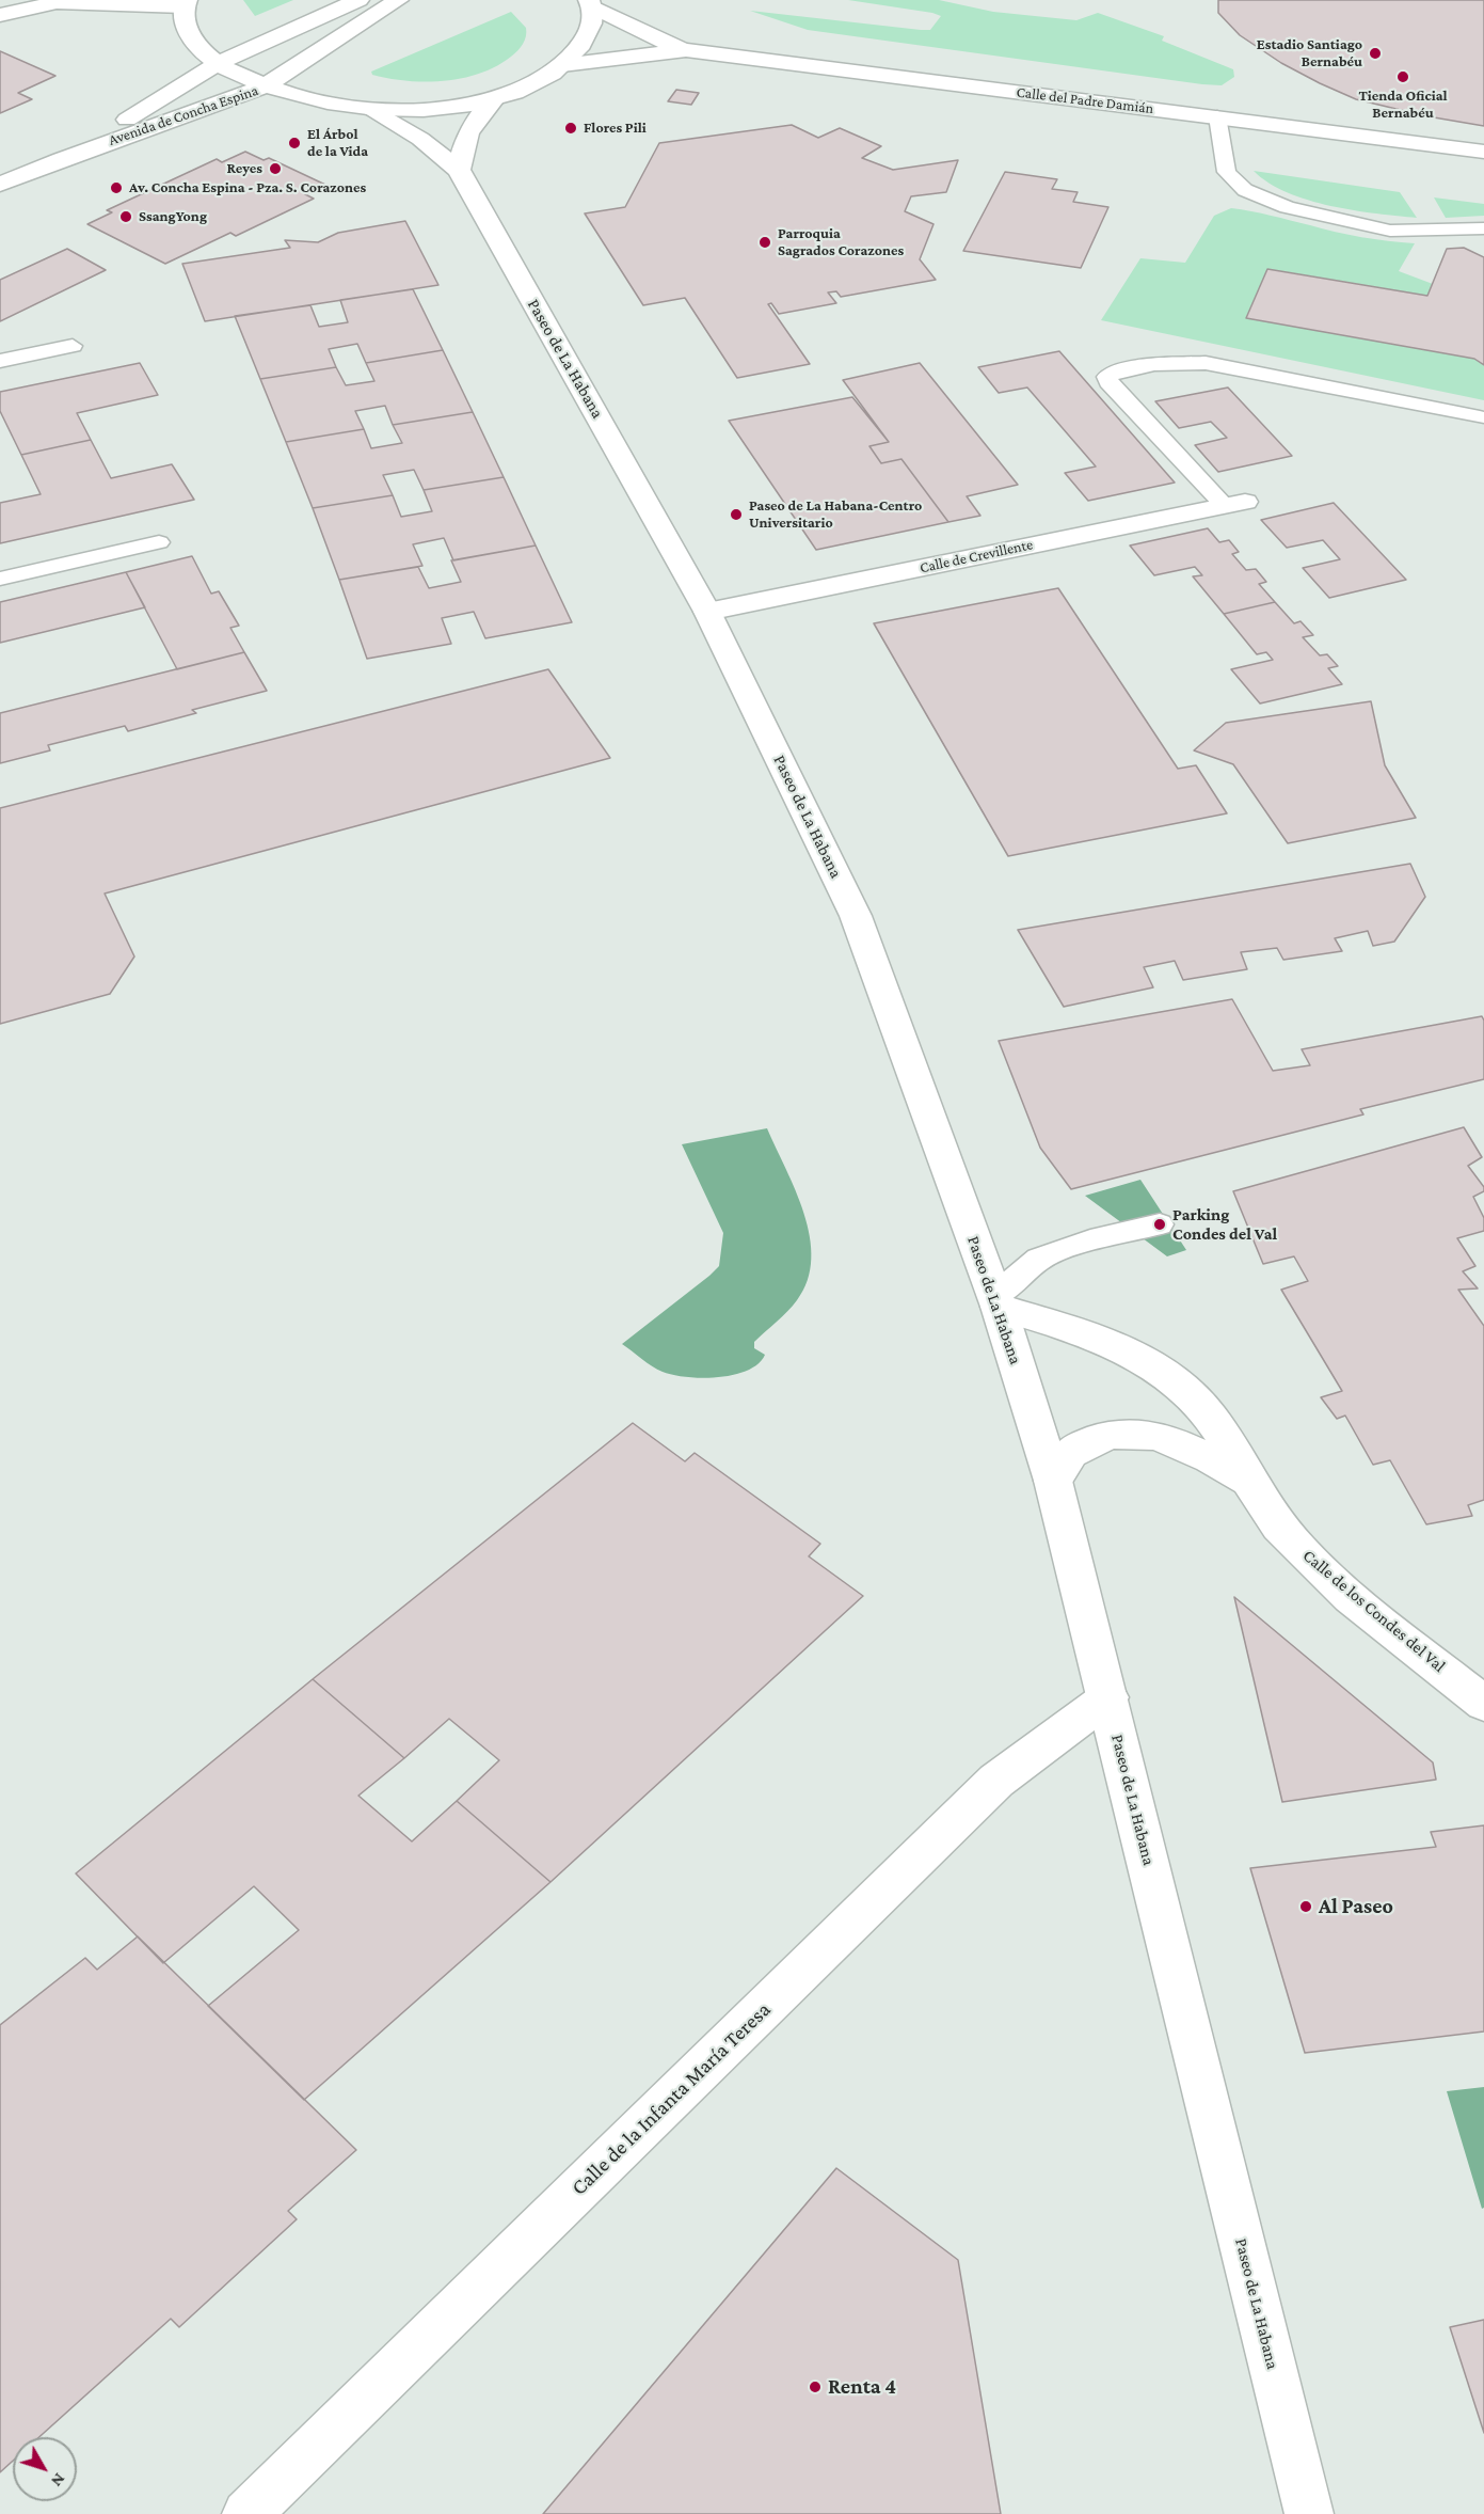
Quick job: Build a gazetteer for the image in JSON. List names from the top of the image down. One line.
{"streets":{"street":["Calle del Padre Damián","Avenida de Concha Espina","Paseo de La Habana","Calle de Crevillente","Calle de los Condes del Val","Calle de la Infanta María Teresa"]},"crossings":[["Paseo de La Habana","Calle de Crevillente"],["Paseo de La Habana","Calle de los Condes del Val"],["Paseo de La Habana","Calle de la Infanta María Teresa"]],"places":["Estadio Santiago Bernabéu","Tienda Oficial Bernabéu","Flores Pili","El Árbol de la Vida","Reyes","Av. Concha Espina - Pza. S. Corazones","SsangYong","Parroquia Sagrados Corazones","Paseo de La Habana-Centro Universitario","Parking Condes del Val","Al Paseo","Renta 4"],"north":"bottom right"}
